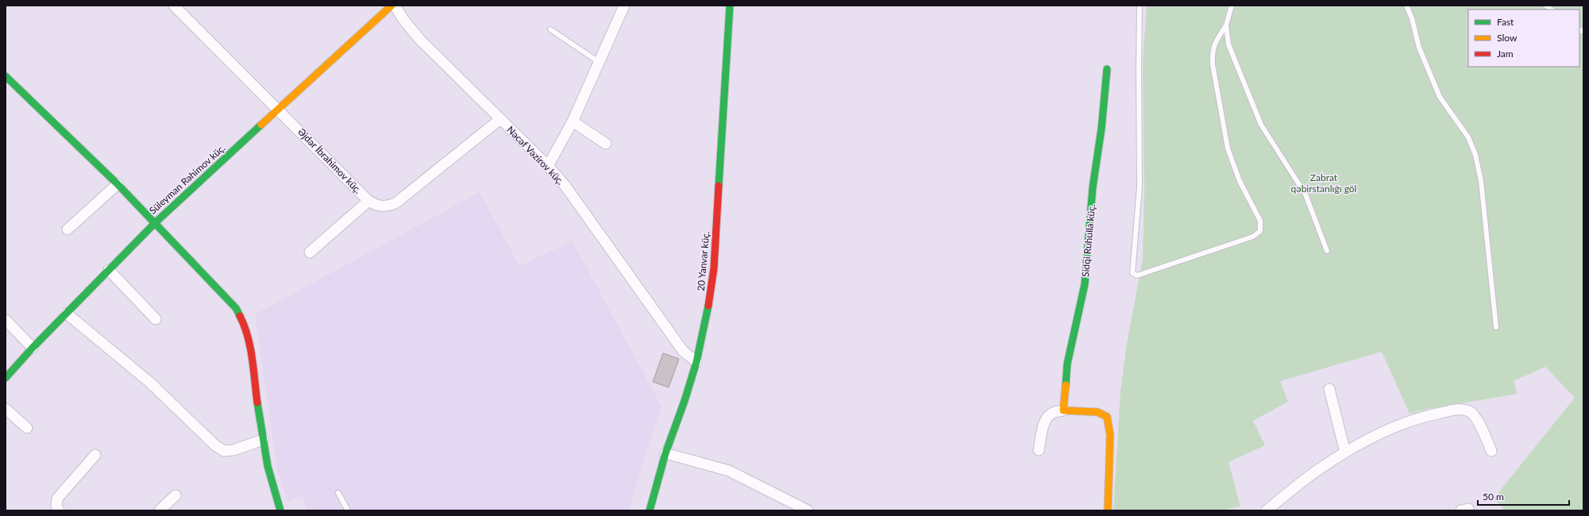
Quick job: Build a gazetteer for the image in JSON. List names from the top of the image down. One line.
{"streets":{"street":["Nəcəf Vəzirov küç.","Əjdər İbrahimov küç.","Süleyman Rəhimov küç.","Sidqi Ruhulla küç.","20 Yanvar küç."]},"crossings":[["Nəcəf Vəzirov küç.","Əjdər İbrahimov küç."],["Nəcəf Vəzirov küç.","20 Yanvar küç."],["Əjdər İbrahimov küç.","Süleyman Rəhimov küç."]],"parks":["Zabrat qəbirstanlığı göl"],"legend":["Fast","Slow","Jam"],"scale_bar":"50 m"}
